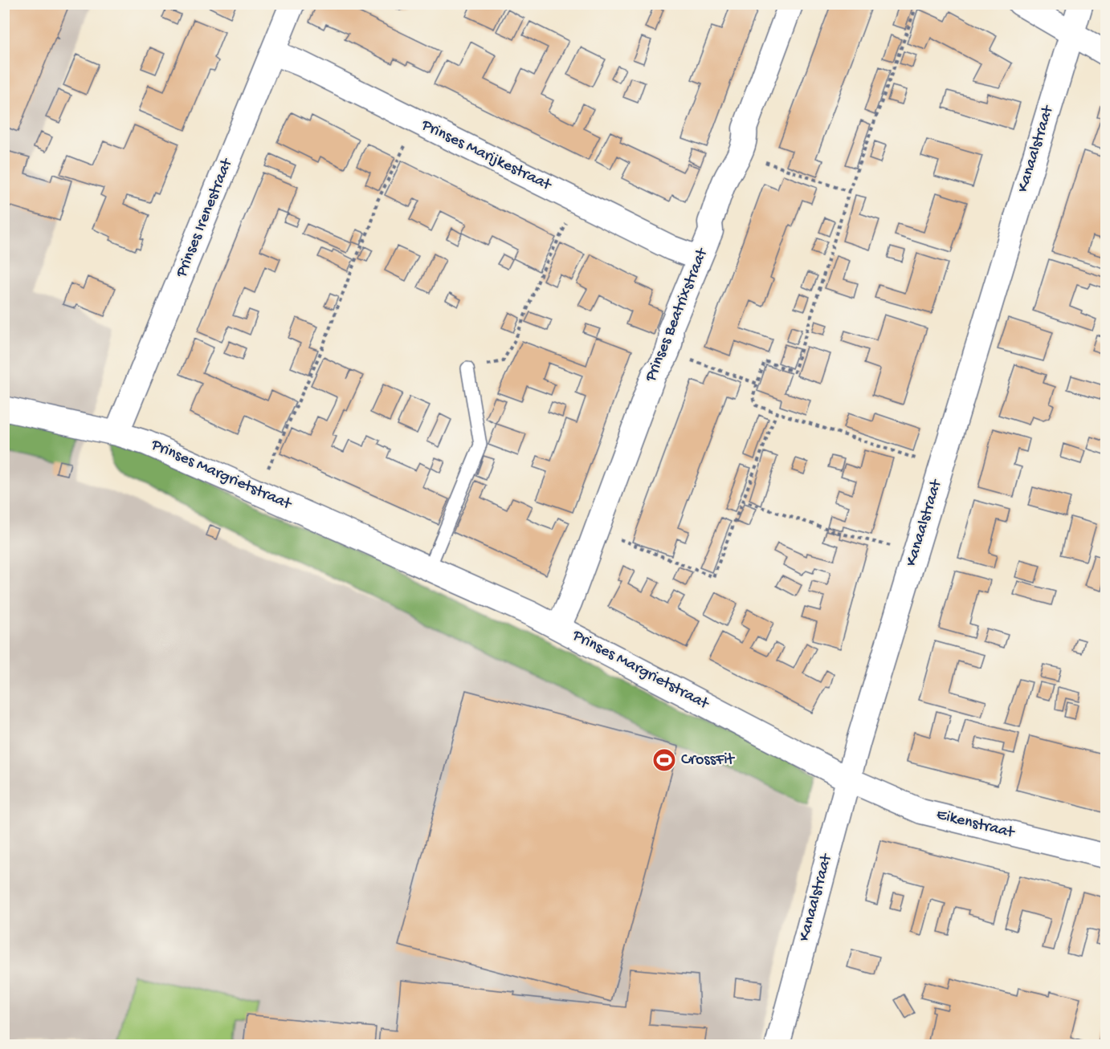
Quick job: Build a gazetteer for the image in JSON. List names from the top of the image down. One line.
{"streets":{"street":["Kanaalstraat","Prinses Marijkestraat","Prinses Irenestraat","Prinses Beatrixstraat","Prinses Margrietstraat","Eikenstraat"]},"crossings":[["Kanaalstraat","Prinses Margrietstraat"],["Kanaalstraat","Eikenstraat"],["Prinses Marijkestraat","Prinses Irenestraat"],["Prinses Marijkestraat","Prinses Beatrixstraat"],["Prinses Irenestraat","Prinses Margrietstraat"],["Prinses Beatrixstraat","Prinses Margrietstraat"],["Prinses Margrietstraat","Eikenstraat"]],"places":{"sports":["CrossFit"]}}
